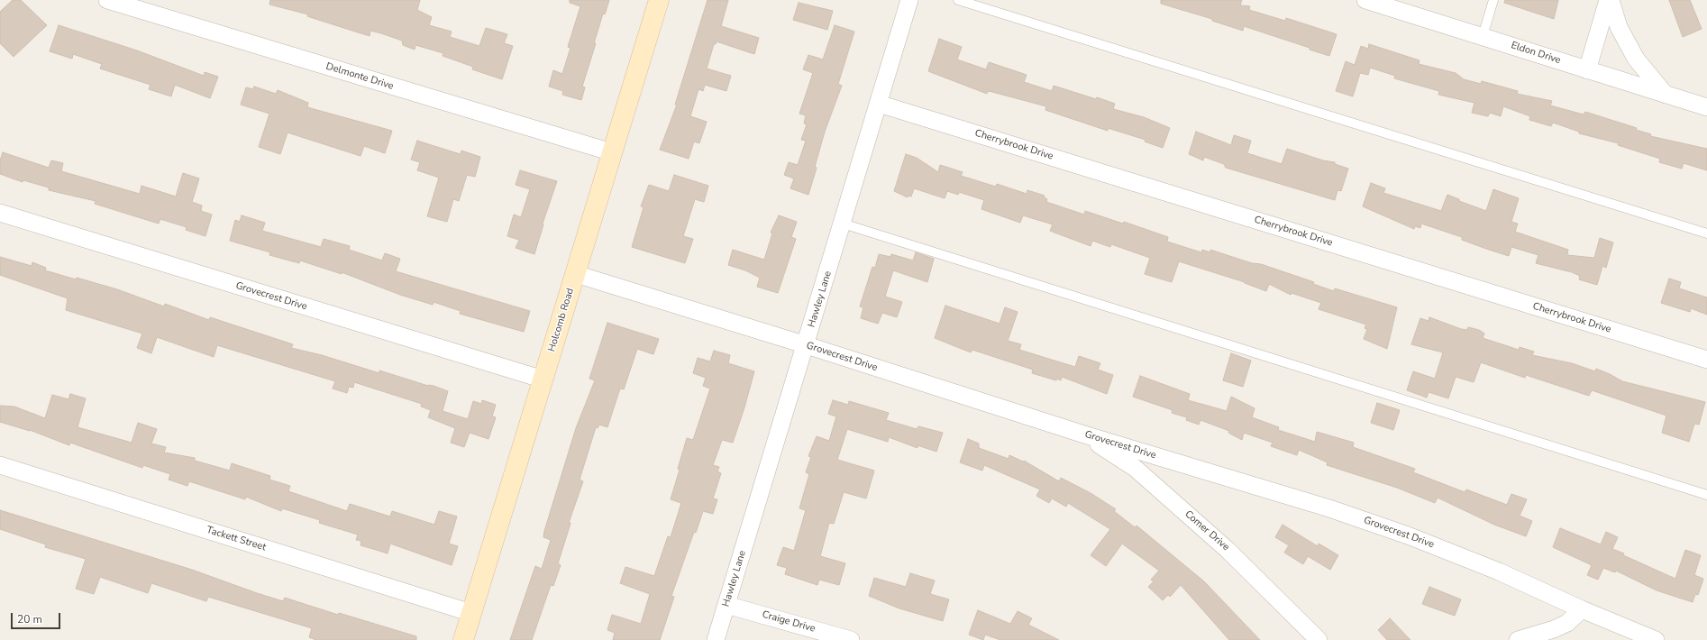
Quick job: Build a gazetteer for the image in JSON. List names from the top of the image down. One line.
{"streets":{"street":["Eldon Drive","Delmonte Drive","Cherrybrook Drive","Grovecrest Drive","Hawley Lane","Holcomb Road","Comer Drive","Tackett Street","Craige Drive"]},"crossings":[["Delmonte Drive","Holcomb Road"],["Cherrybrook Drive","Hawley Lane"],["Grovecrest Drive","Hawley Lane"],["Grovecrest Drive","Holcomb Road"],["Grovecrest Drive","Comer Drive"],["Hawley Lane","Craige Drive"],["Holcomb Road","Tackett Street"]],"scale_bar":"20 m"}
